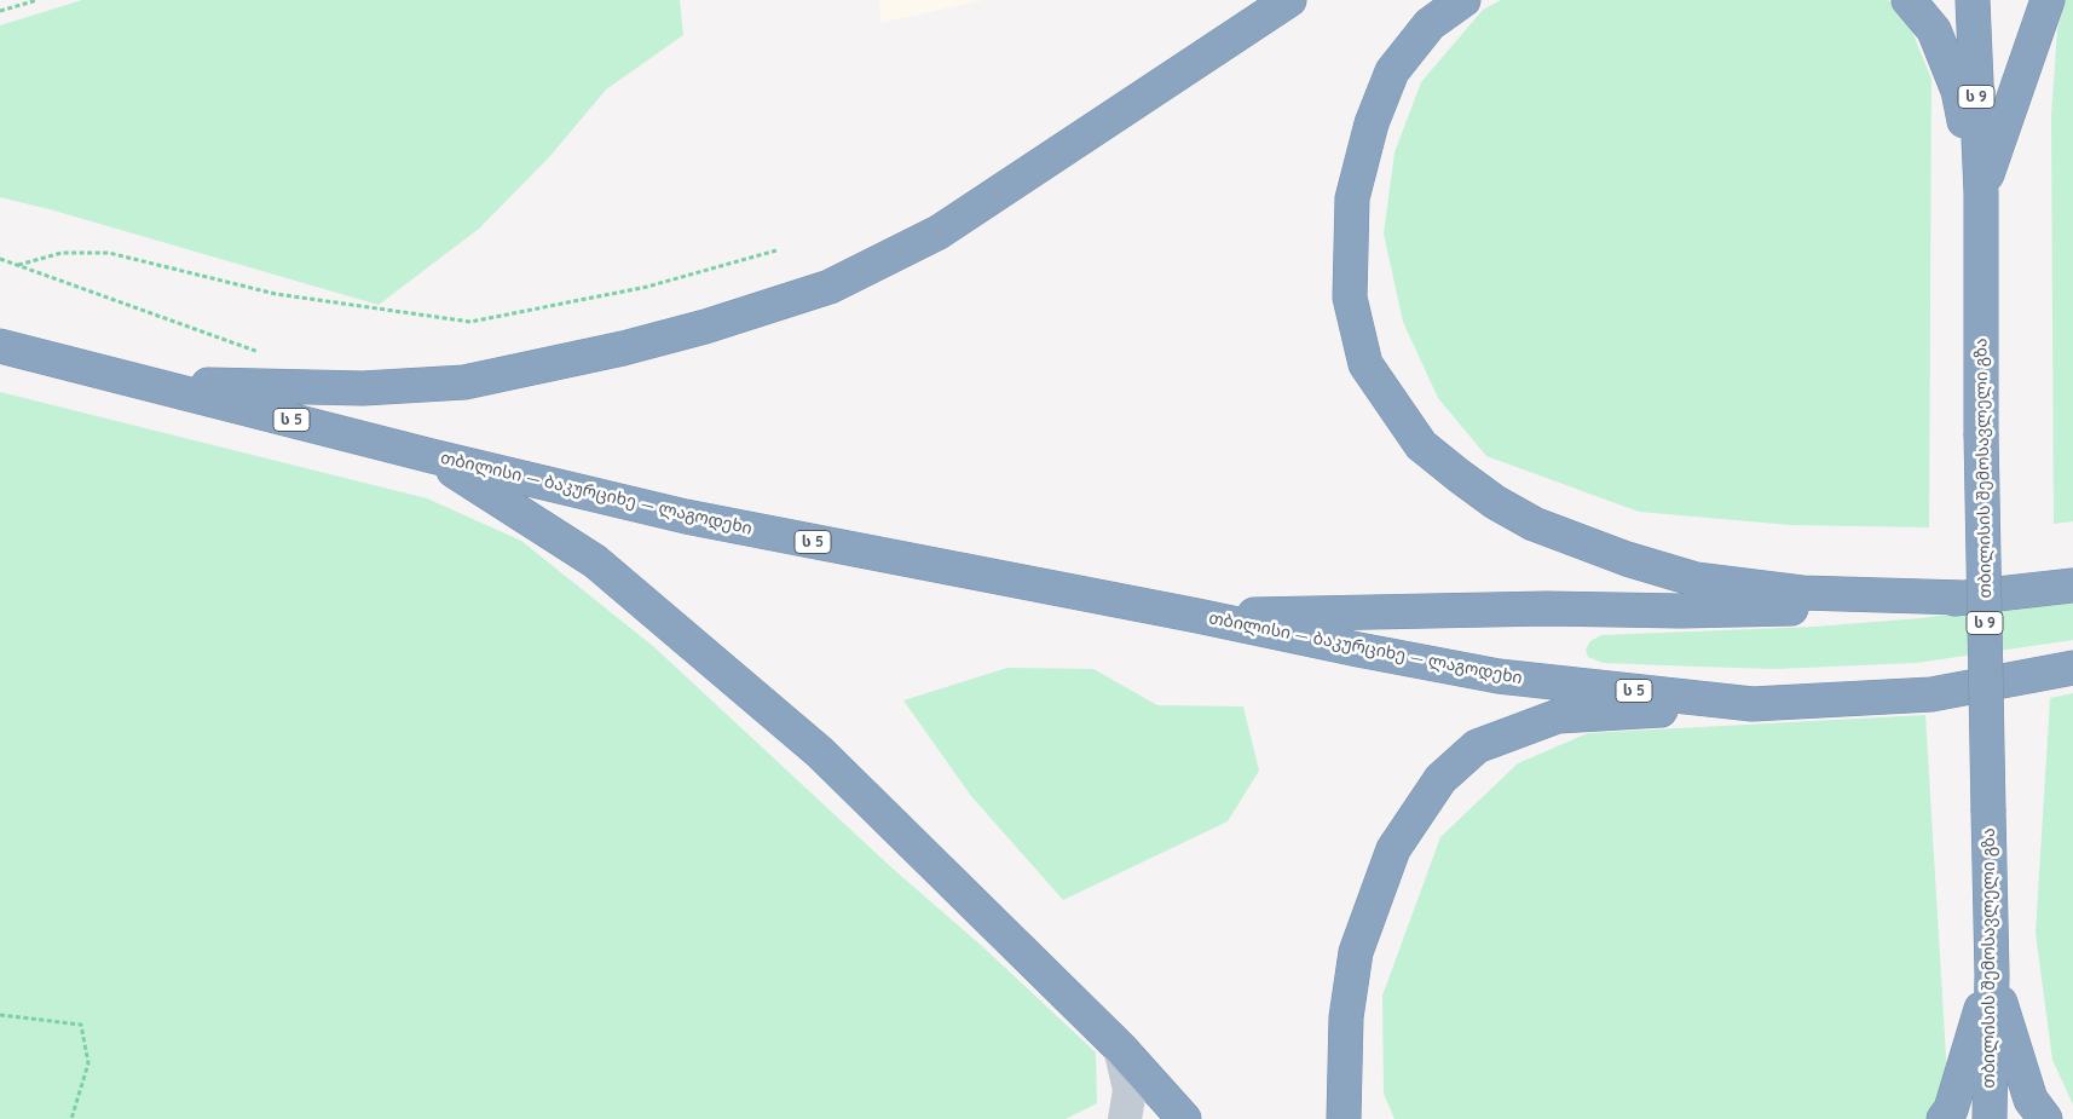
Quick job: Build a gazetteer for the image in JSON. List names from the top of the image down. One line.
{"streets":{"highway":["ს 9","ს 5","თბილისის შემოსავლელი გზა","თბილისი — ბაკურციხე — ლაგოდეხი"]}}
